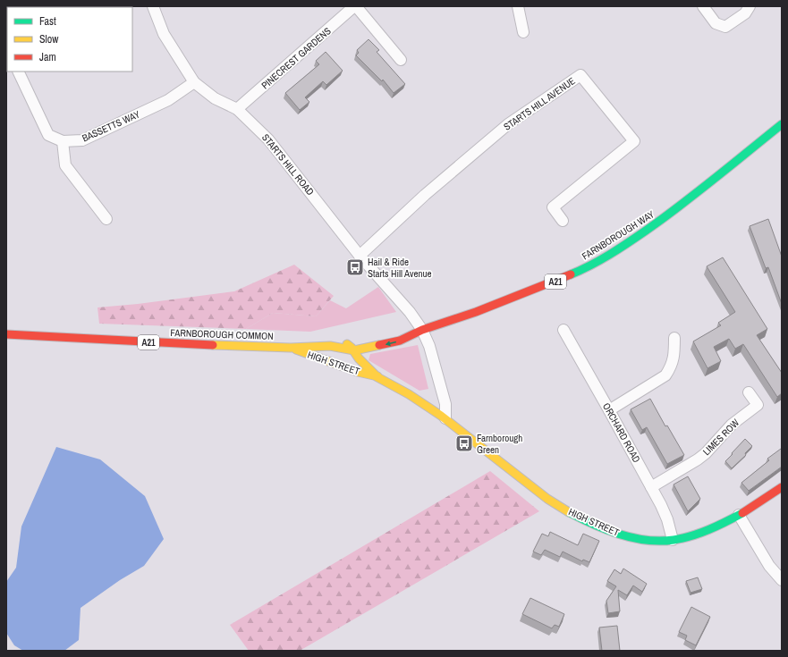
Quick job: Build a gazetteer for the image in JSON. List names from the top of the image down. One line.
{"streets":{"main road":["FARNBOROUGH WAY","A21","FARNBOROUGH COMMON","HIGH STREET"],"street":["PINECREST GARDENS","STARTS HILL AVENUE","BASSETTS WAY","STARTS HILL ROAD","ORCHARD ROAD","LIMES ROW"]},"crossings":[["PINECREST GARDENS","STARTS HILL ROAD"],["STARTS HILL AVENUE","STARTS HILL ROAD"],["BASSETTS WAY","STARTS HILL ROAD"],["STARTS HILL ROAD","FARNBOROUGH WAY"],["STARTS HILL ROAD","A21"],["STARTS HILL ROAD","FARNBOROUGH COMMON"],["FARNBOROUGH WAY","A21"],["FARNBOROUGH WAY","FARNBOROUGH COMMON"],["A21","FARNBOROUGH COMMON"],["FARNBOROUGH COMMON","HIGH STREET"],["HIGH STREET","ORCHARD ROAD"],["ORCHARD ROAD","LIMES ROW"]],"places":{"bus stop":["Hail & Ride Starts Hill Avenue","Farnborough Green"]},"legend":["Fast","Slow","Jam"]}
